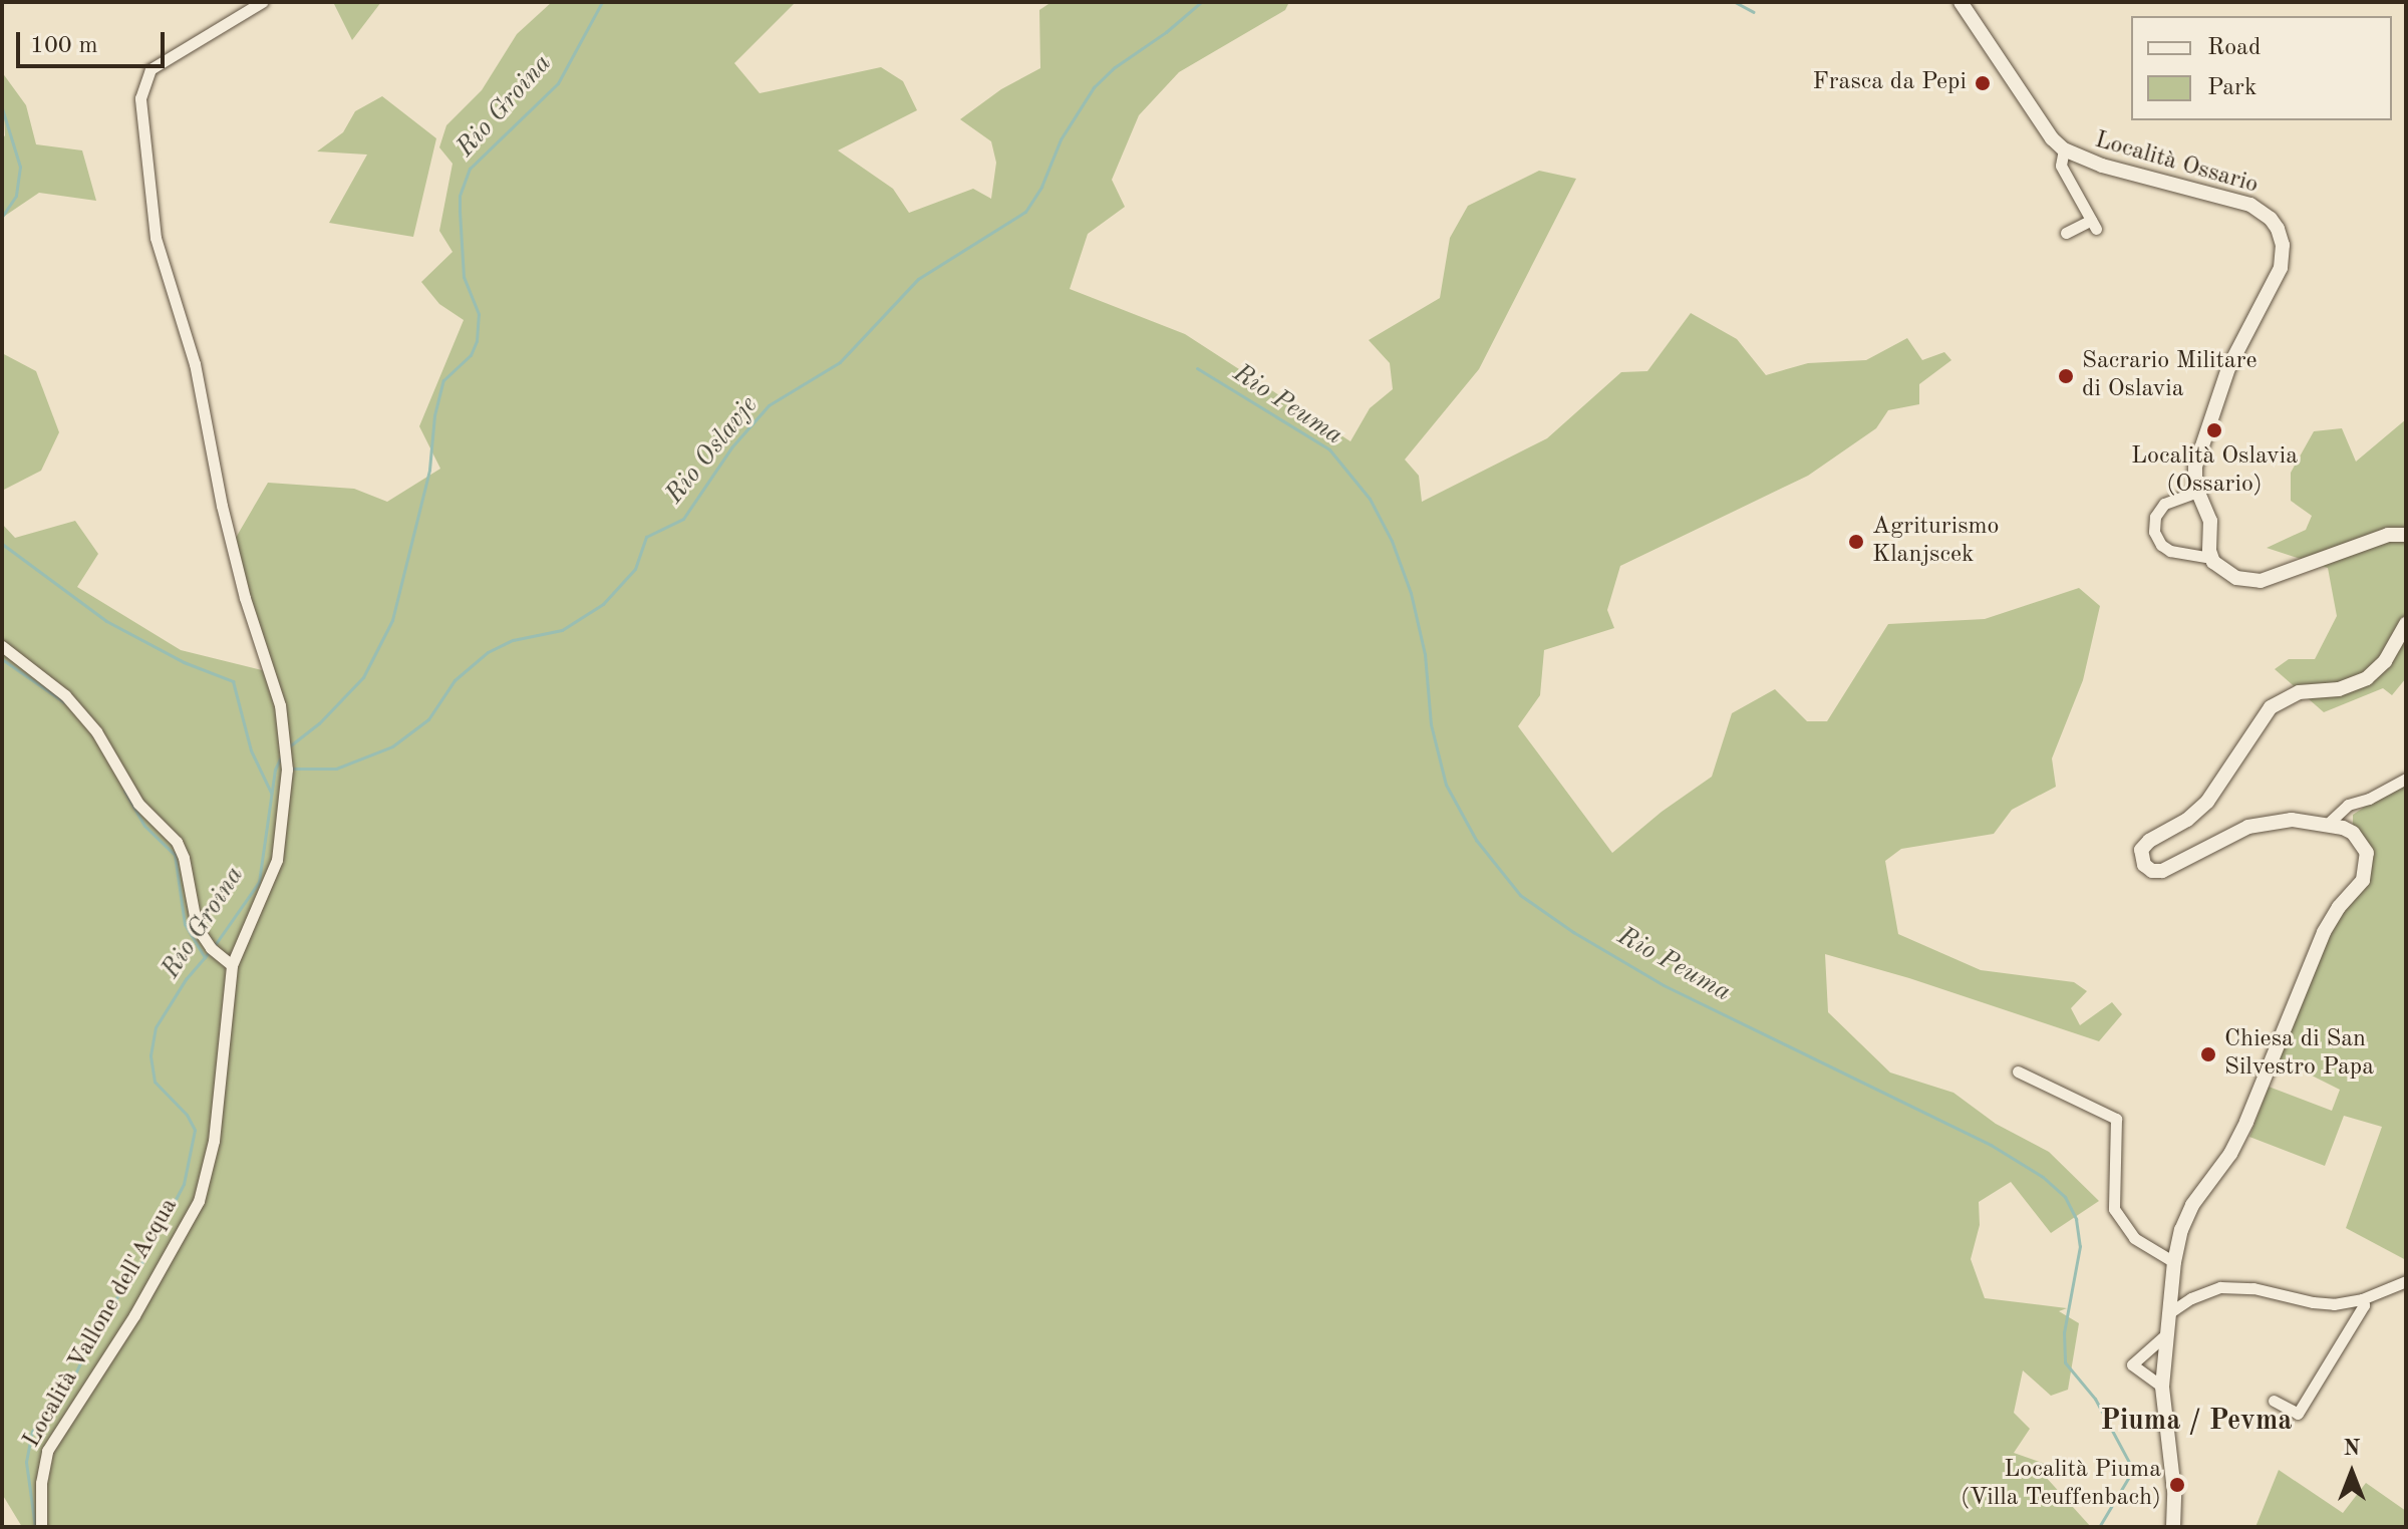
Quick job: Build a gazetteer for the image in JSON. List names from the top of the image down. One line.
{"streets":{"street":["Località Ossario","Località Vallone dell'Acqua"]},"districts":["Piuma / Pevma"],"water":["Rio Groina","Rio Peuma","Rio Oslavje"],"places":["Frasca da Pepi","Sacrario Militare di Oslavia","Località Oslavia (Ossario)","Agriturismo Klanjscek","Chiesa di San Silvestro Papa","Località Piuma (Villa Teuffenbach)"],"legend":["Road","Park"],"scale_bar":"100 m","north":"top"}
